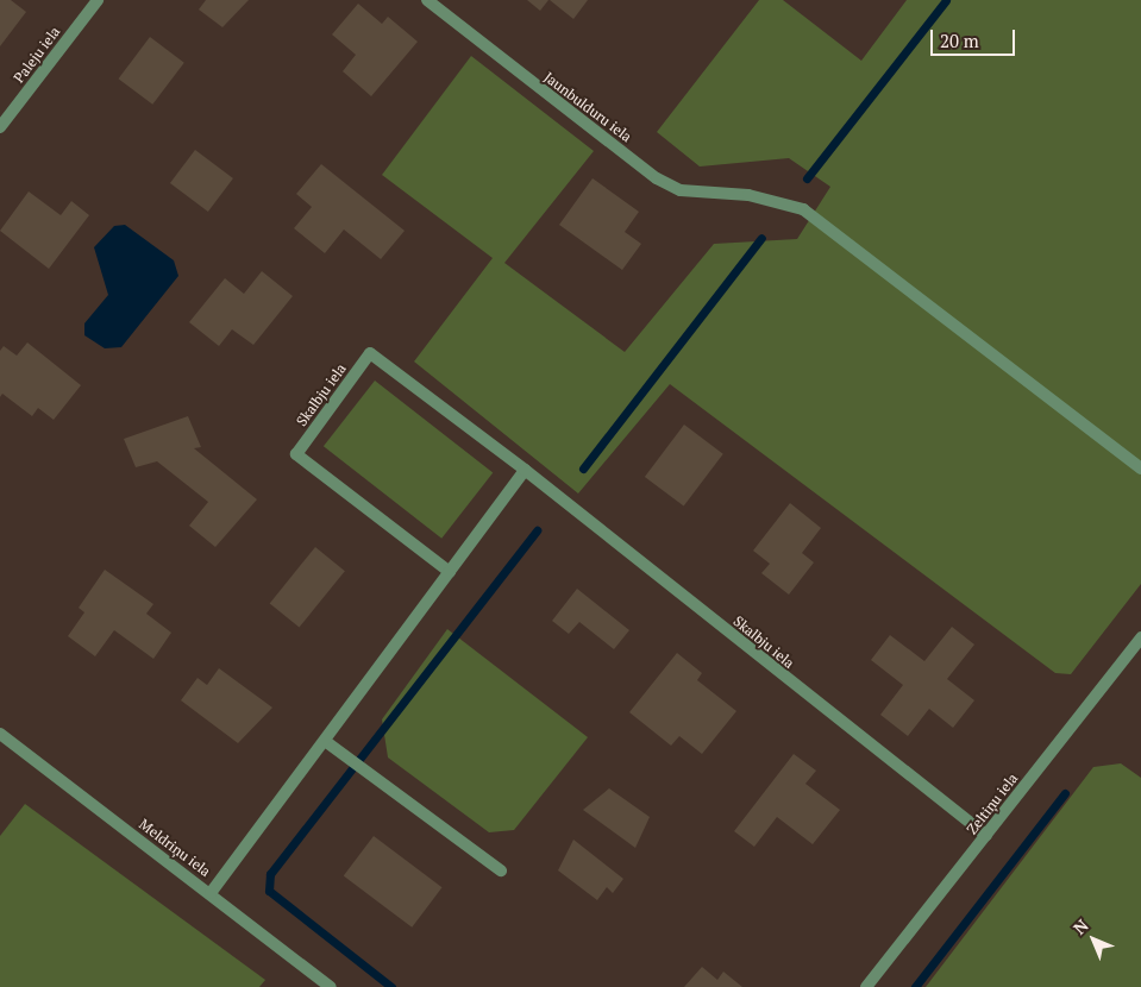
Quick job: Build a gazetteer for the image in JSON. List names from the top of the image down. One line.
{"streets":{"street":["Paleju iela","Jaunbulduru iela","Skalbju iela","Zeltiņu iela","Meldriņu iela"]},"crossings":[["Skalbju iela","Zeltiņu iela"]],"scale_bar":"20 m","north":"top left"}
